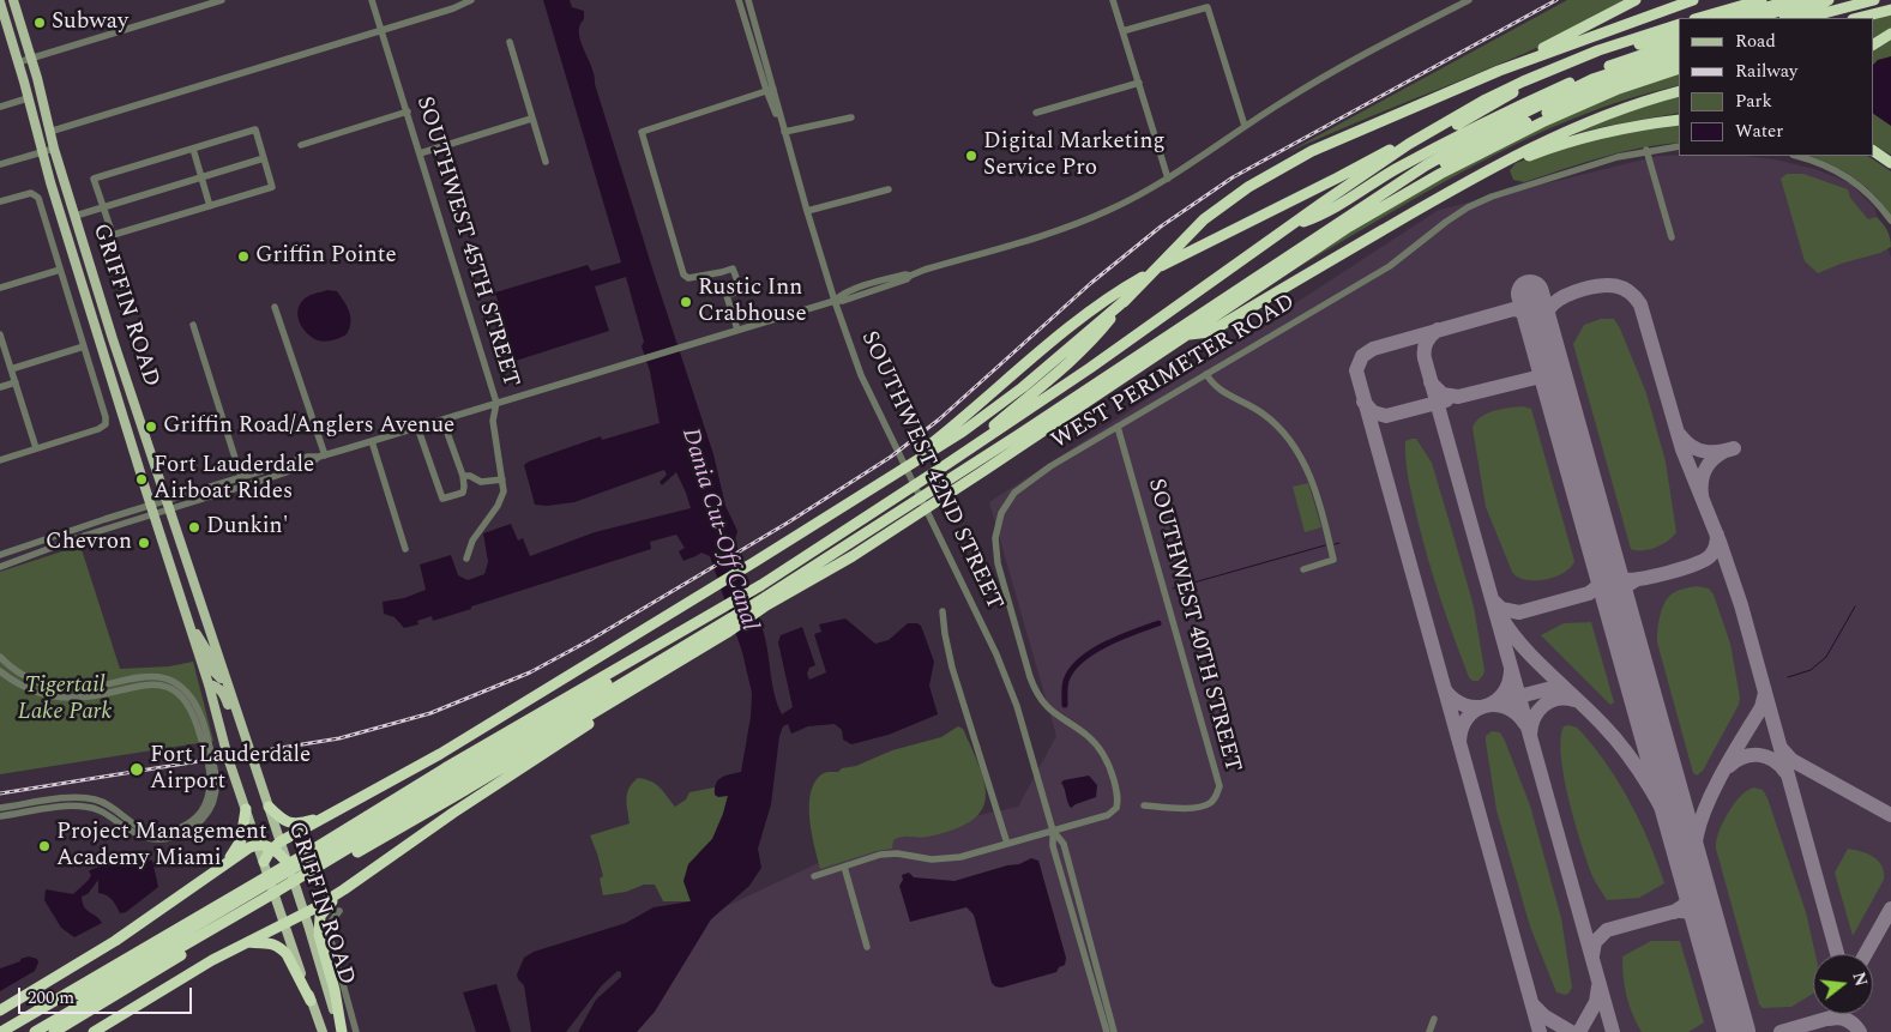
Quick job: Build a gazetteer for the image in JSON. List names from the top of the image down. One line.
{"streets":{"main road":["GRIFFIN ROAD"],"street":["SOUTHWEST 45TH STREET","WEST PERIMETER ROAD","SOUTHWEST 42ND STREET","SOUTHWEST 40TH STREET"]},"crossings":[["WEST PERIMETER ROAD","SOUTHWEST 42ND STREET"],["WEST PERIMETER ROAD","SOUTHWEST 40TH STREET"]],"water":["Dania Cut-Off Canal"],"parks":["Tigertail Lake Park"],"places":["Subway","Digital Marketing Service Pro","Griffin Pointe","Rustic Inn Crabhouse","Griffin Road/Anglers Avenue","Fort Lauderdale Airboat Rides","Dunkin'","Chevron","Fort Lauderdale Airport","Project Management Academy Miami"],"legend":["Road","Railway","Park","Water"],"scale_bar":"200 m","north":"right"}
